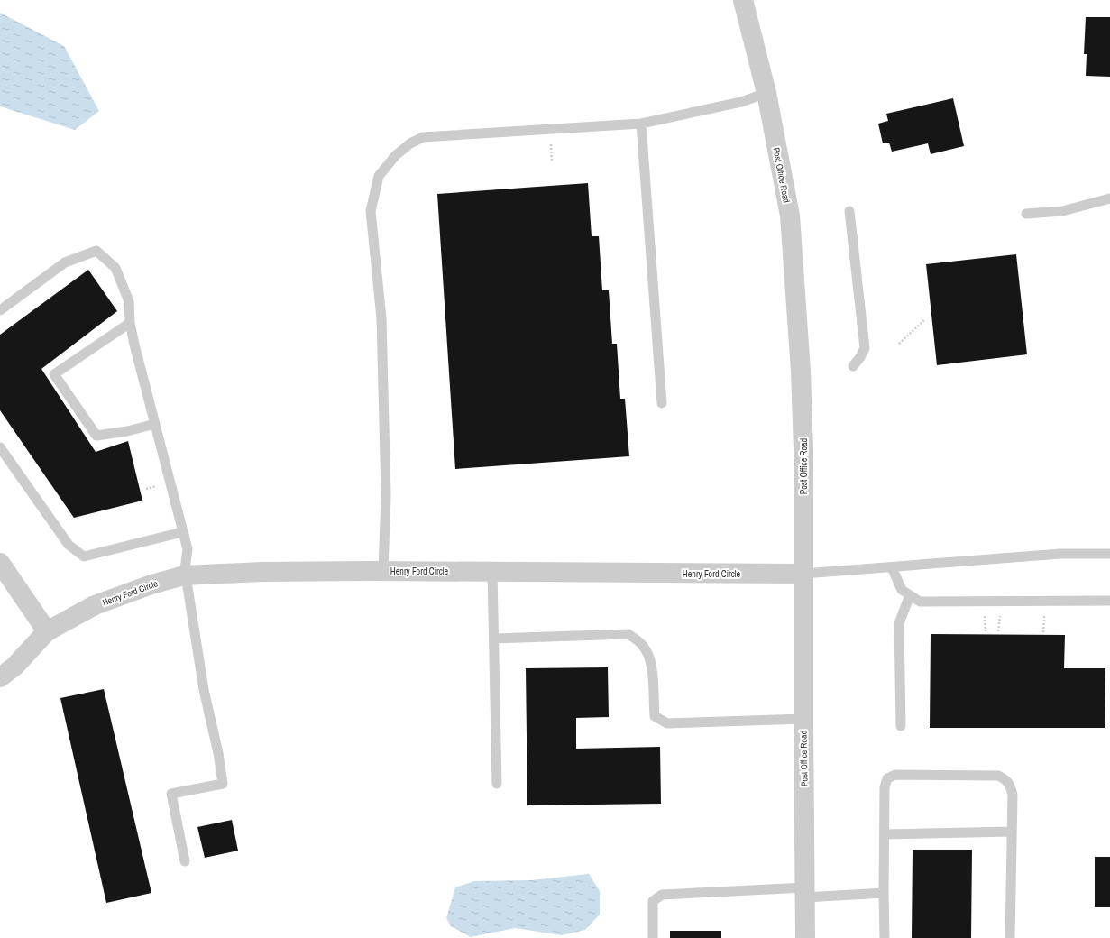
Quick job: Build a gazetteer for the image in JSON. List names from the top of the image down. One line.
{"streets":{"street":["Post Office Road","Henry Ford Circle"]},"crossings":[["Post Office Road","Henry Ford Circle"]]}
